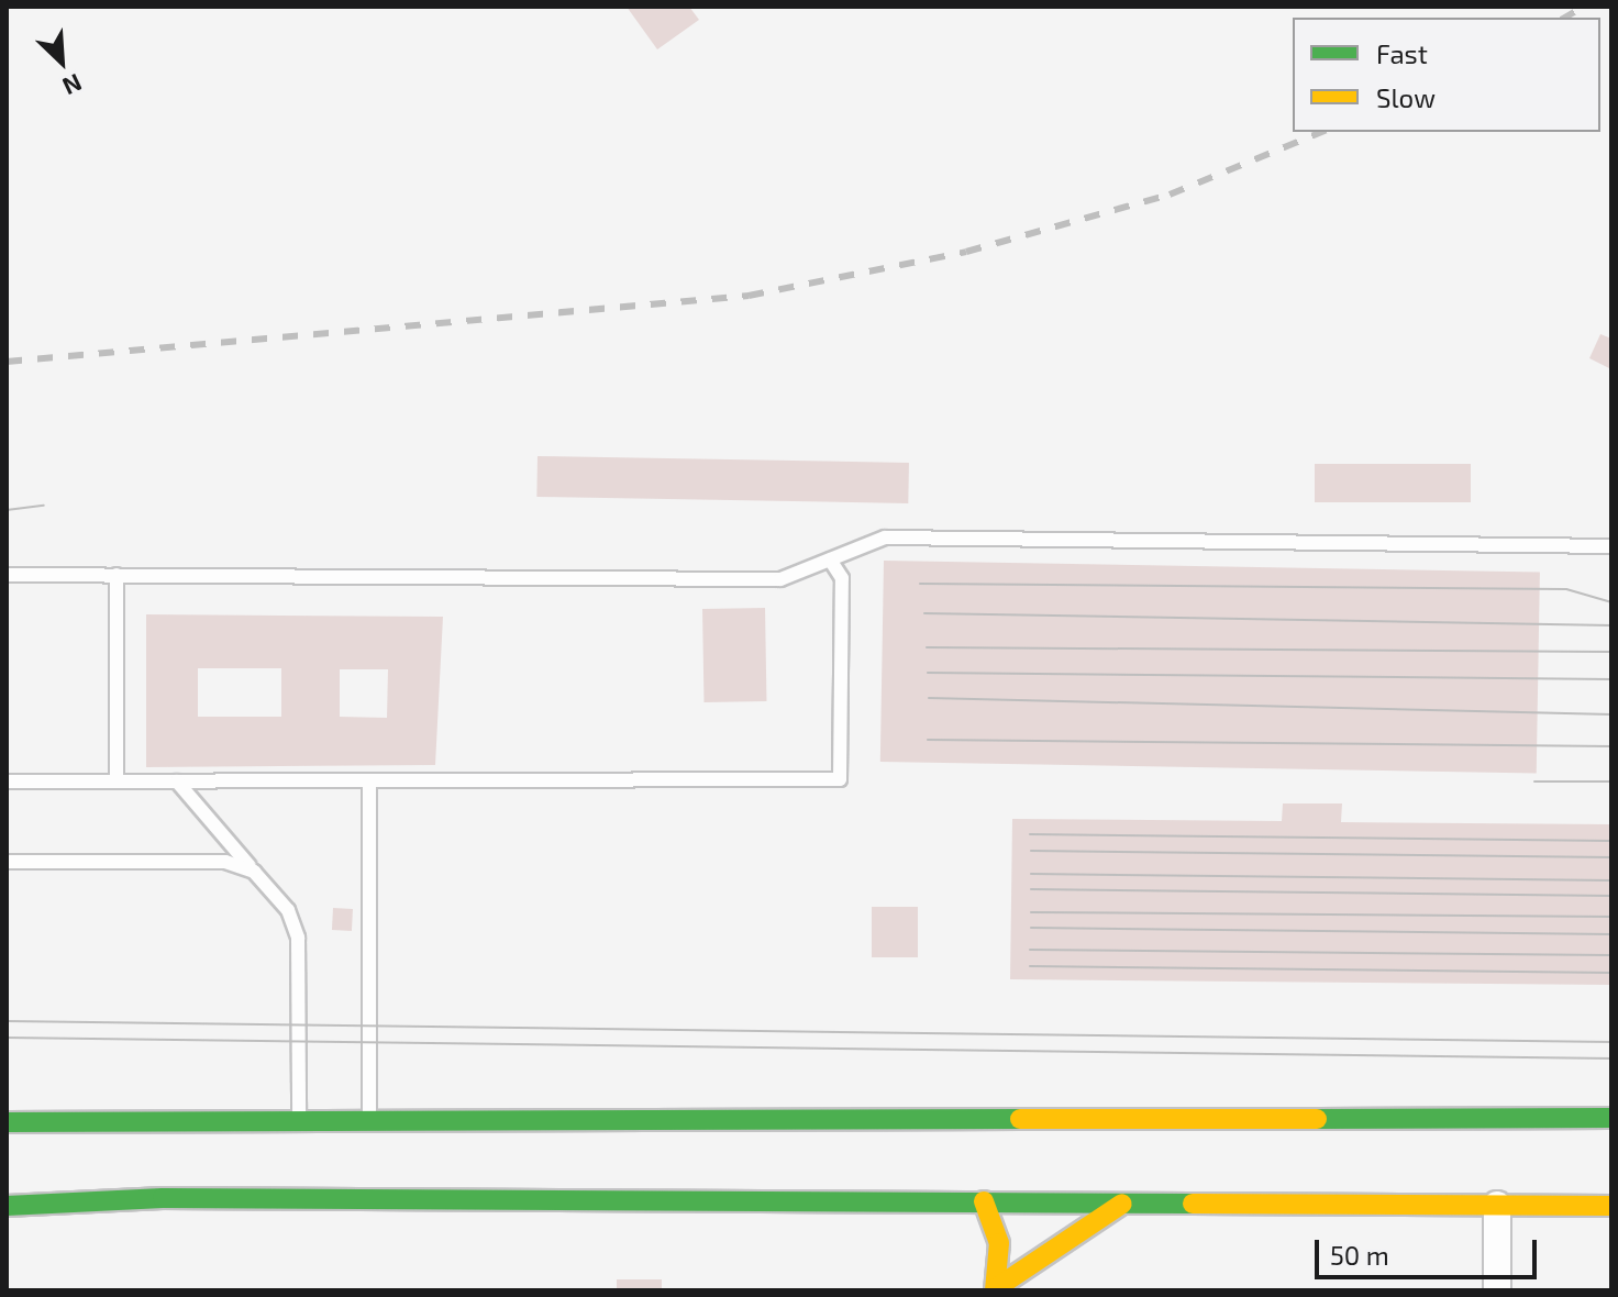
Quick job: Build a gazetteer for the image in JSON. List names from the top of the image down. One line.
{"legend":["Fast","Slow"],"scale_bar":"50 m","north":"bottom right"}
